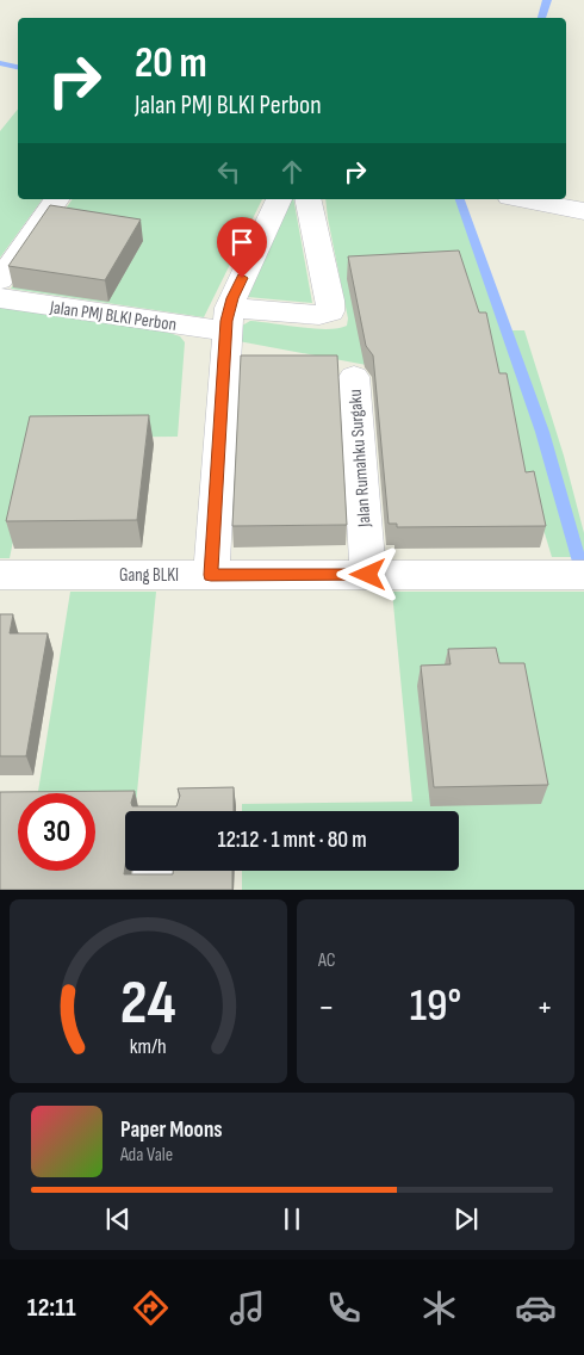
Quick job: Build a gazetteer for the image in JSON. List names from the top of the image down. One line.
{"streets":{"street":["Jalan PMJ BLKI Perbon","Jalan Rumahku Surgaku","Gang BLKI"]},"crossings":[["Jalan Rumahku Surgaku","Gang BLKI"]],"page":{"turn":["20 m","Jalan PMJ BLKI Perbon"],"limit":"30","trip":"12:12 · 1 mnt · 80 m","tile":"AC","heat":["−","19°","+"],"song":["Paper Moons","Ada Vale"],"tabs":"12:11","gauge":["24","km/h"]}}
